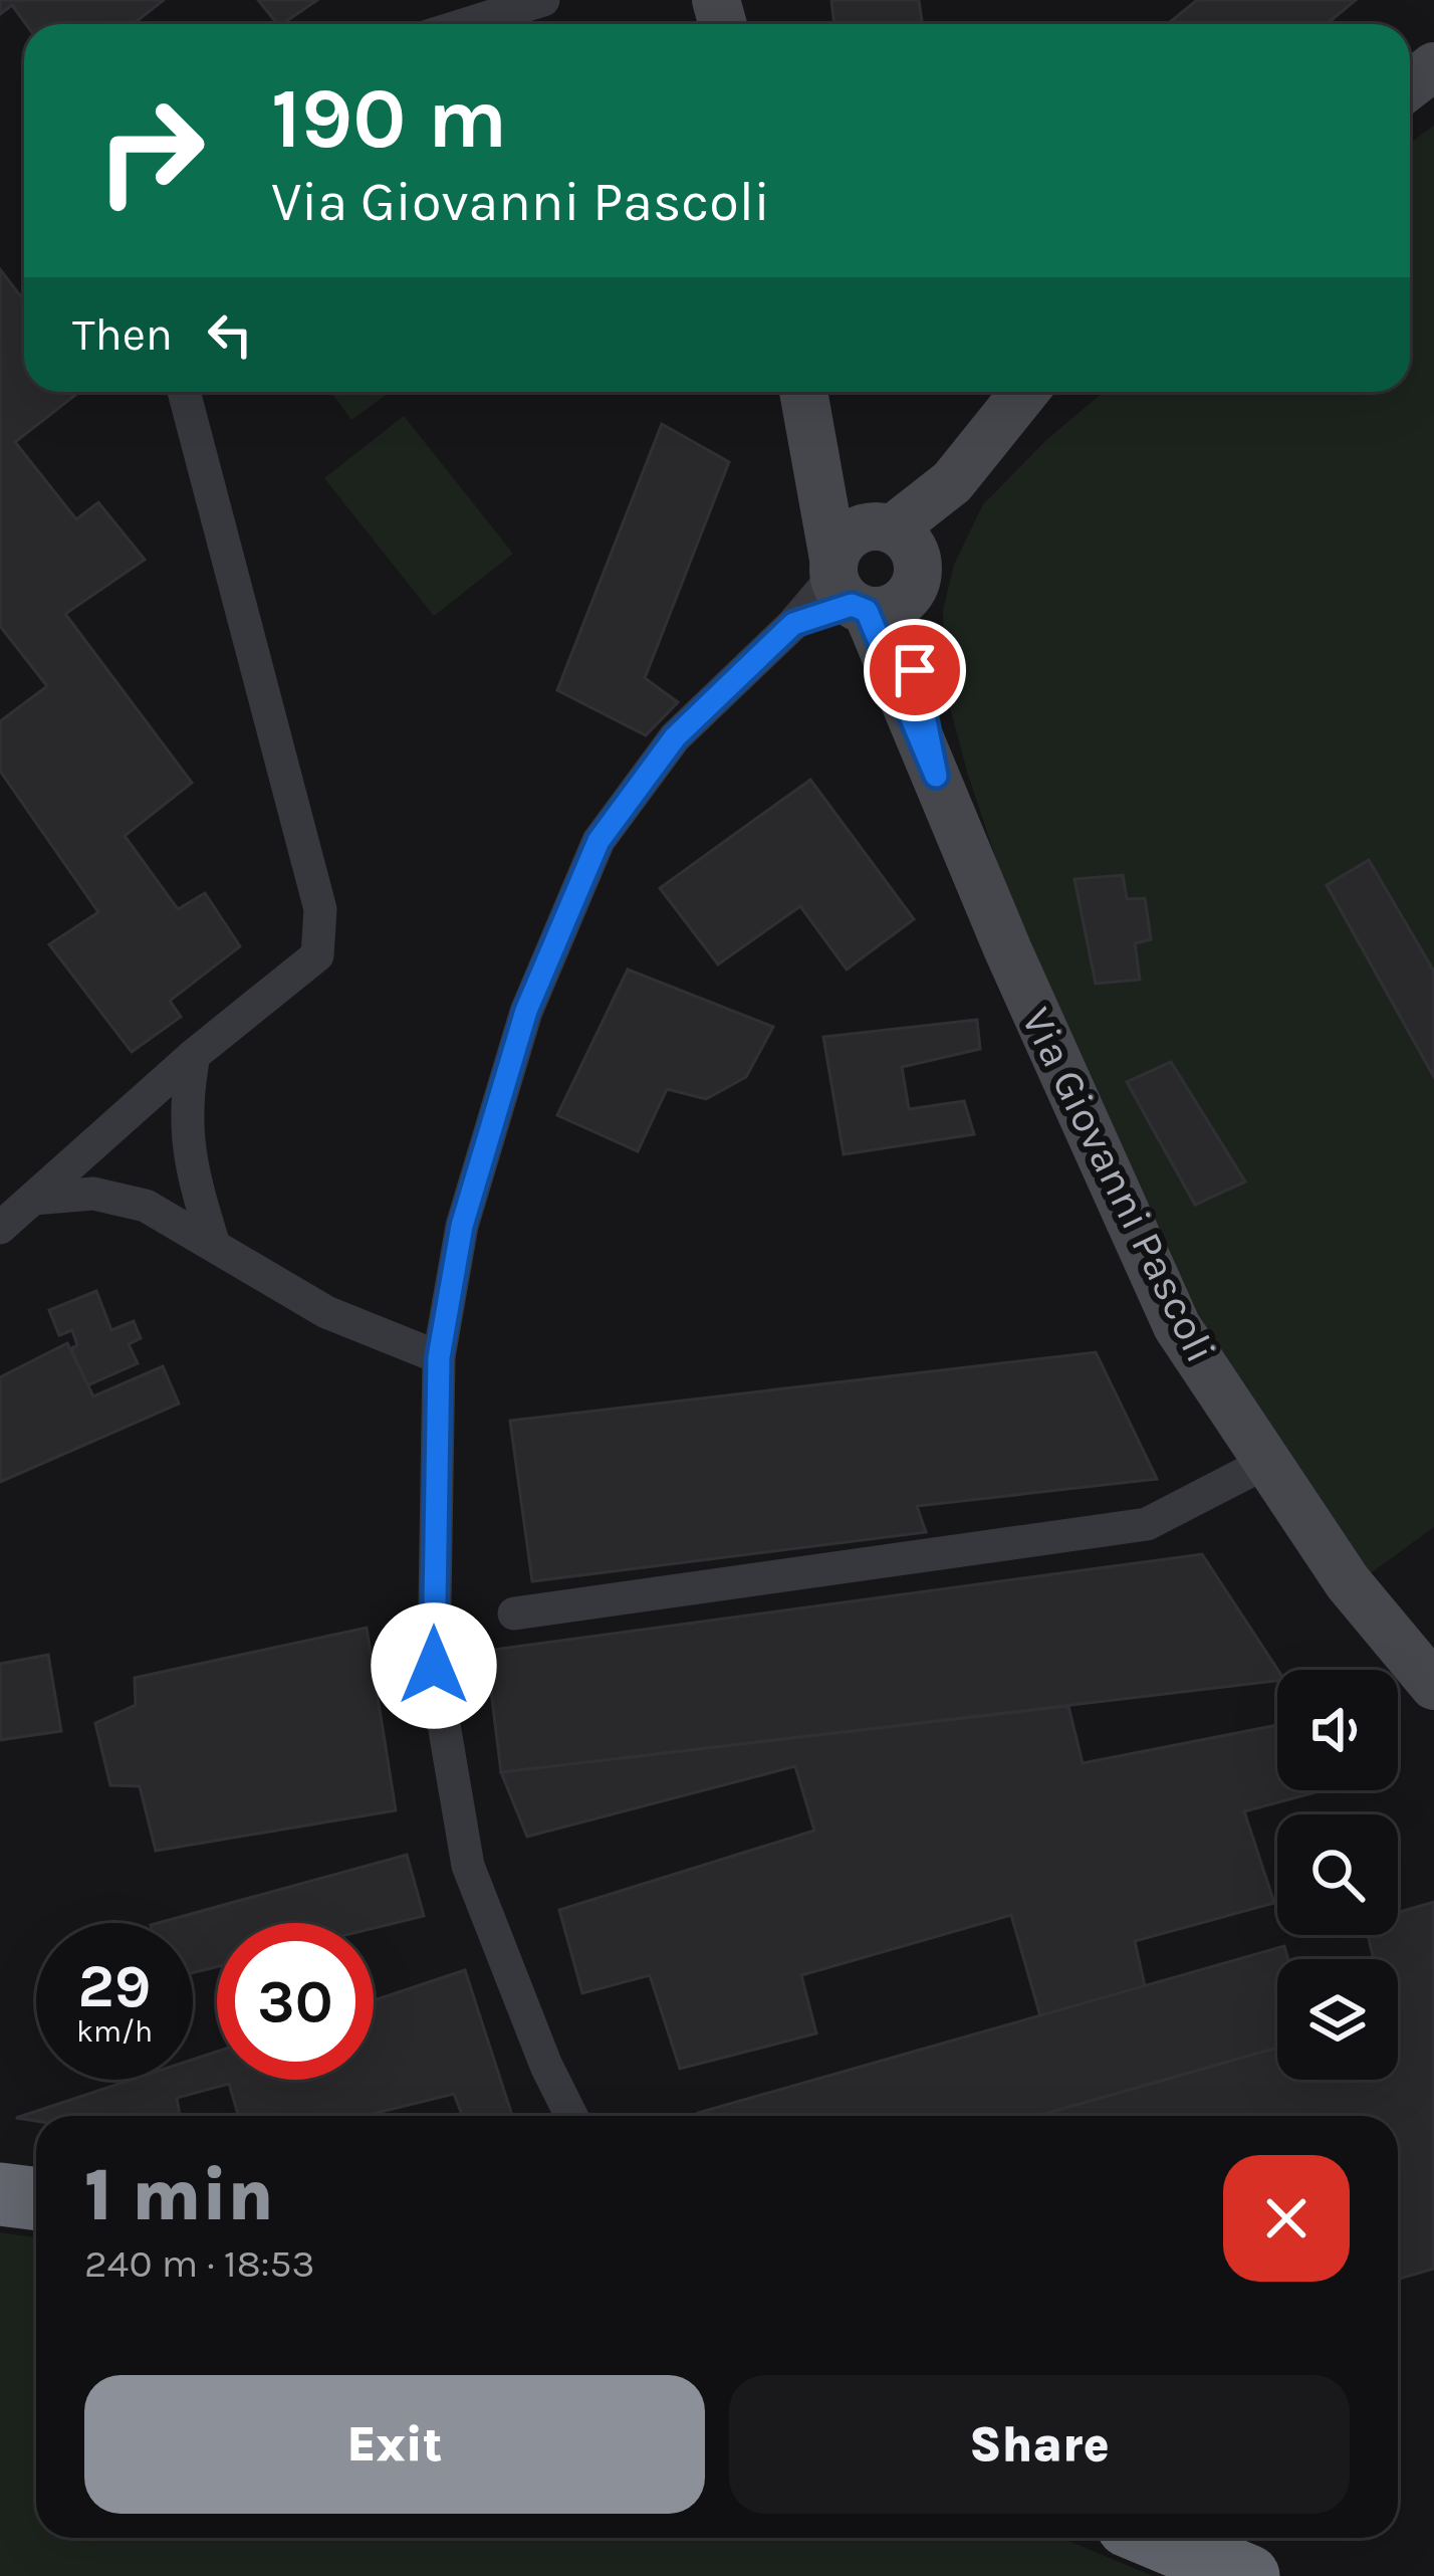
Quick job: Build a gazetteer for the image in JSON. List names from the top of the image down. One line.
{"streets":{"street":["Via Giovanni Pascoli"]},"page":{"turn":["190 m","Via Giovanni Pascoli"],"then":"Then","speed":"29 km/h","limit":"30","heading":["1 min","240 m · 18:53"],"buttons":["Exit","Share"]}}
